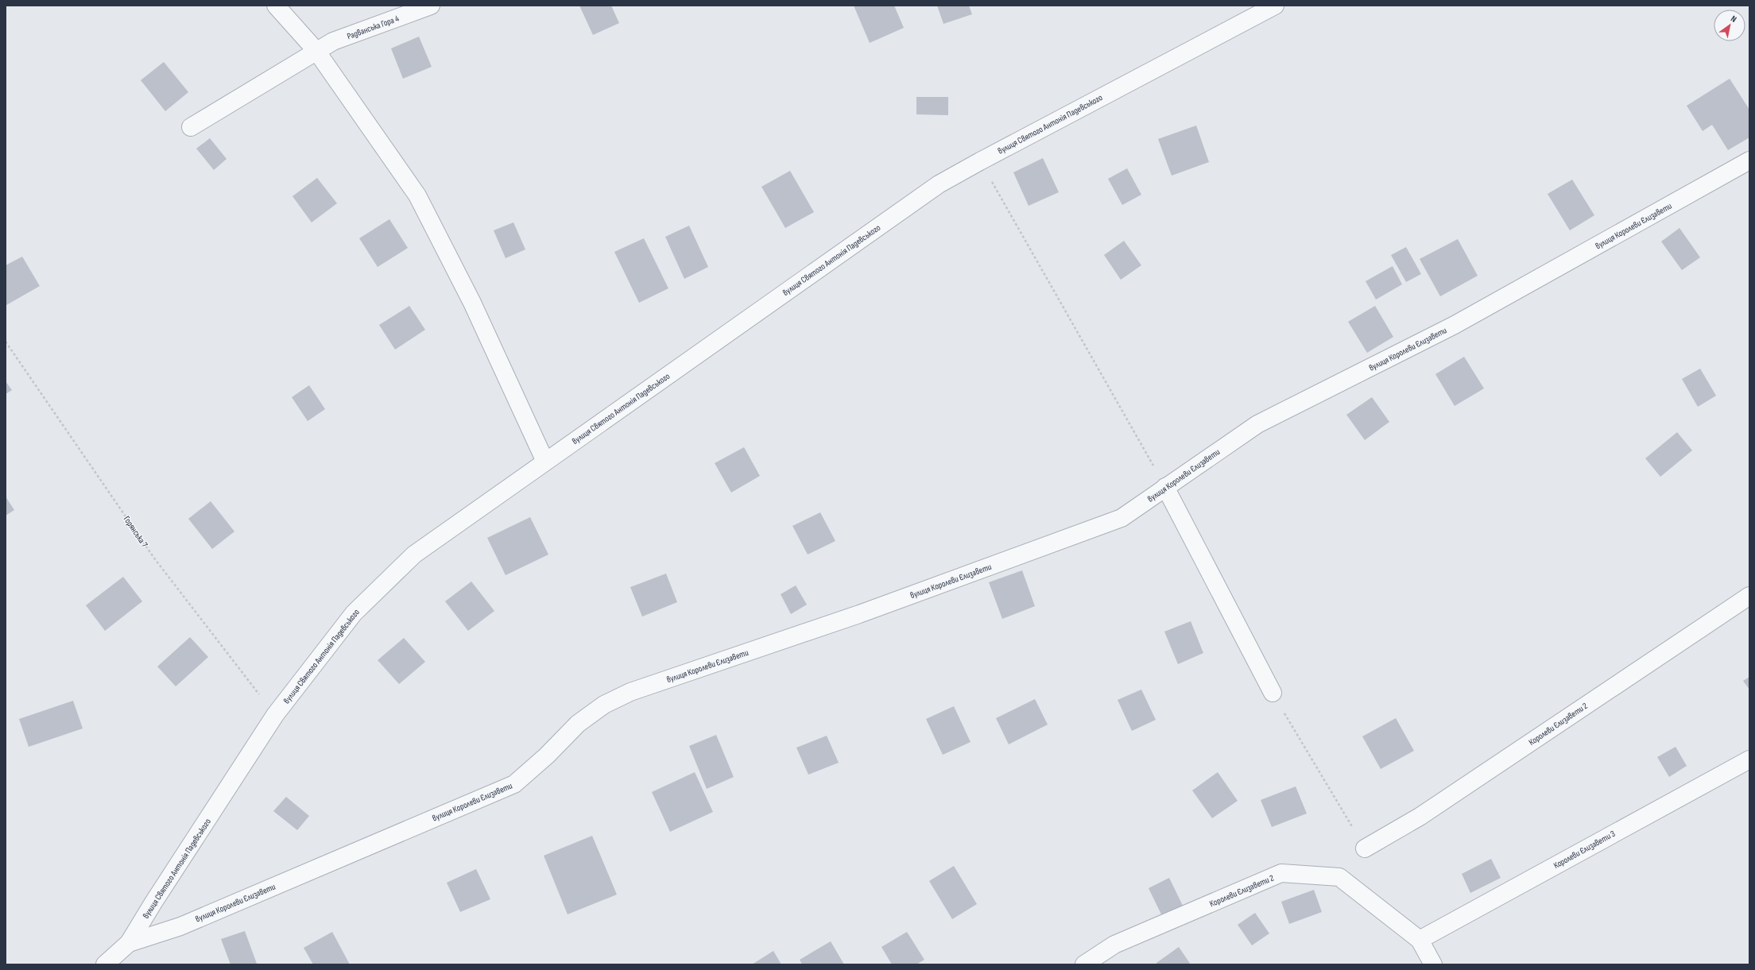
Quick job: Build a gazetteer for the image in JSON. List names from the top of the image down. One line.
{"streets":{"street":["Радванська Гора 4","вулиця Святого Антонія Падевського","вулиця Королеви Єлизавети","Королеви Єлизавети 2","Королеви Єлизавети 3"],"path":["Горянська 7"]},"crossings":[["вулиця Святого Антонія Падевського","вулиця Королеви Єлизавети"],["вулиця Святого Антонія Падевського","Горянська 7"],["Королеви Єлизавети 2","Королеви Єлизавети 3"]],"north":"top right"}
